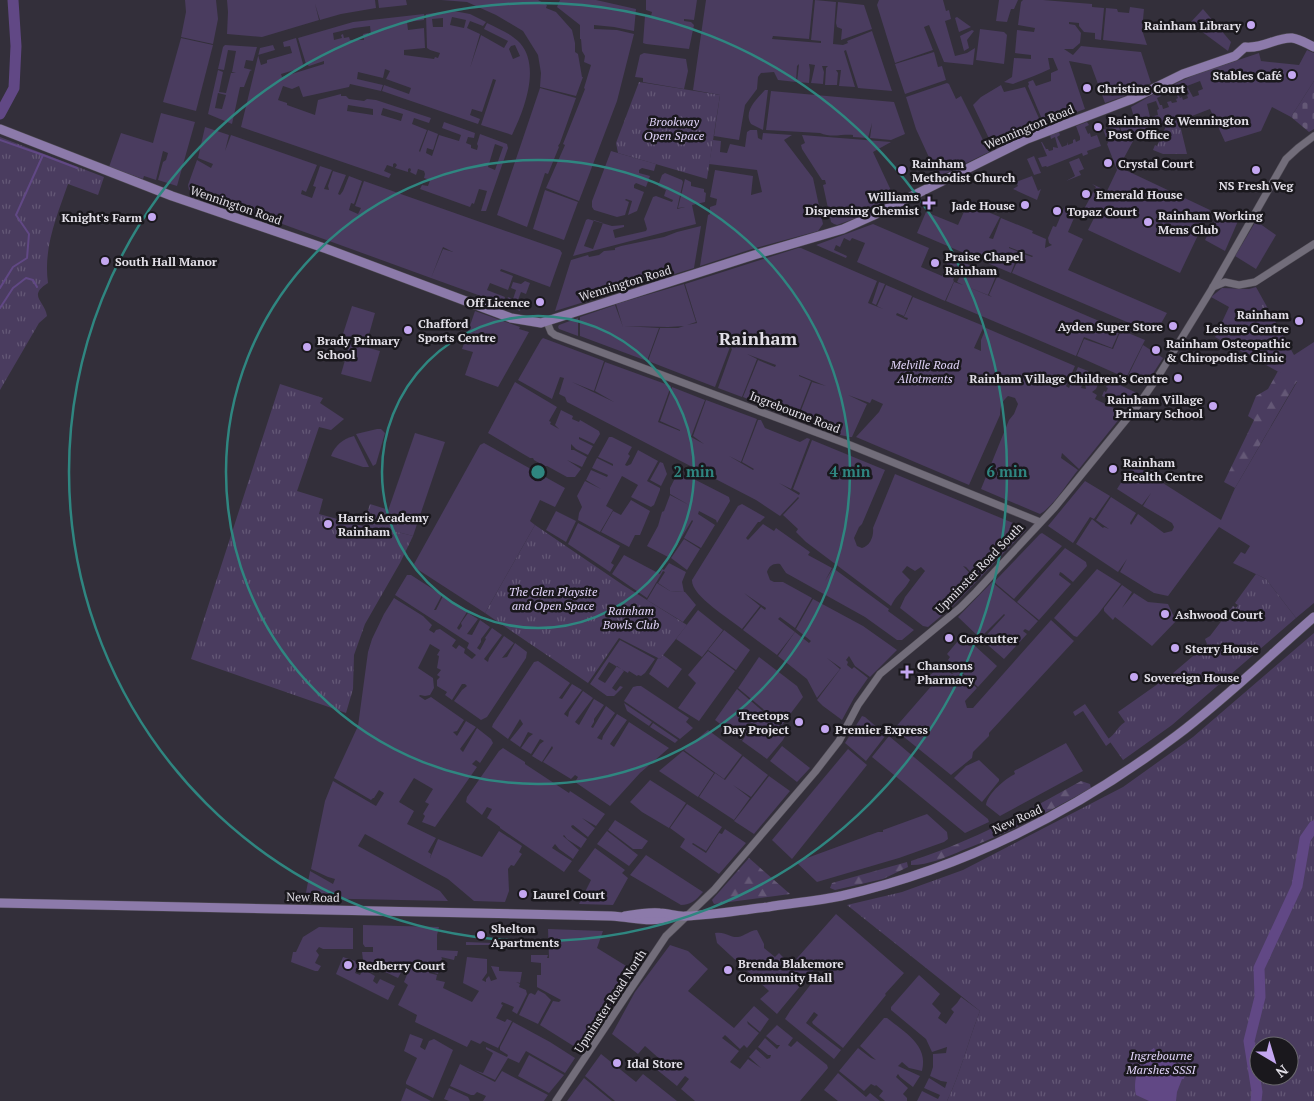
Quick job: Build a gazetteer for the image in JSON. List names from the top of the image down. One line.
{"streets":{"main road":["Wennington Road","New Road"],"street":["Ingrebourne Road","Upminster Road South","Upminster Road North"]},"crossings":[["Wennington Road","Ingrebourne Road"],["Ingrebourne Road","Upminster Road South"],["Upminster Road South","New Road"],["Upminster Road South","Upminster Road North"],["New Road","Upminster Road North"]],"districts":["Rainham"],"parks":["Brookway Open Space","Melville Road Allotments","The Glen Playsite and Open Space","Rainham Bowls Club","Ingrebourne Marshes SSSI"],"places":{"other":["Rainham Library","Stables Café","Christine Court","Rainham & Wennington Post Office","Crystal Court","Rainham Methodist Church","NS Fresh Veg","Emerald House","Jade House","Topaz Court","Knight's Farm","Rainham Working Mens Club","South Hall Manor","Praise Chapel Rainham","Off Licence","Rainham Leisure Centre","Ayden Super Store","Chafford Sports Centre","Brady Primary School","Rainham Osteopathic & Chiropodist Clinic","Rainham Village Children's Centre","Rainham Village Primary School","Rainham Health Centre","Harris Academy Rainham","Ashwood Court","Costcutter","Sterry House","Sovereign House","Treetops Day Project","Premier Express","Laurel Court","Shelton Apartments","Redberry Court","Brenda Blakemore Community Hall","Idal Store"],"health":["Williams Dispensing Chemist","Chansons Pharmacy"]},"north":"bottom right","rings":["2 min","4 min","6 min"]}
